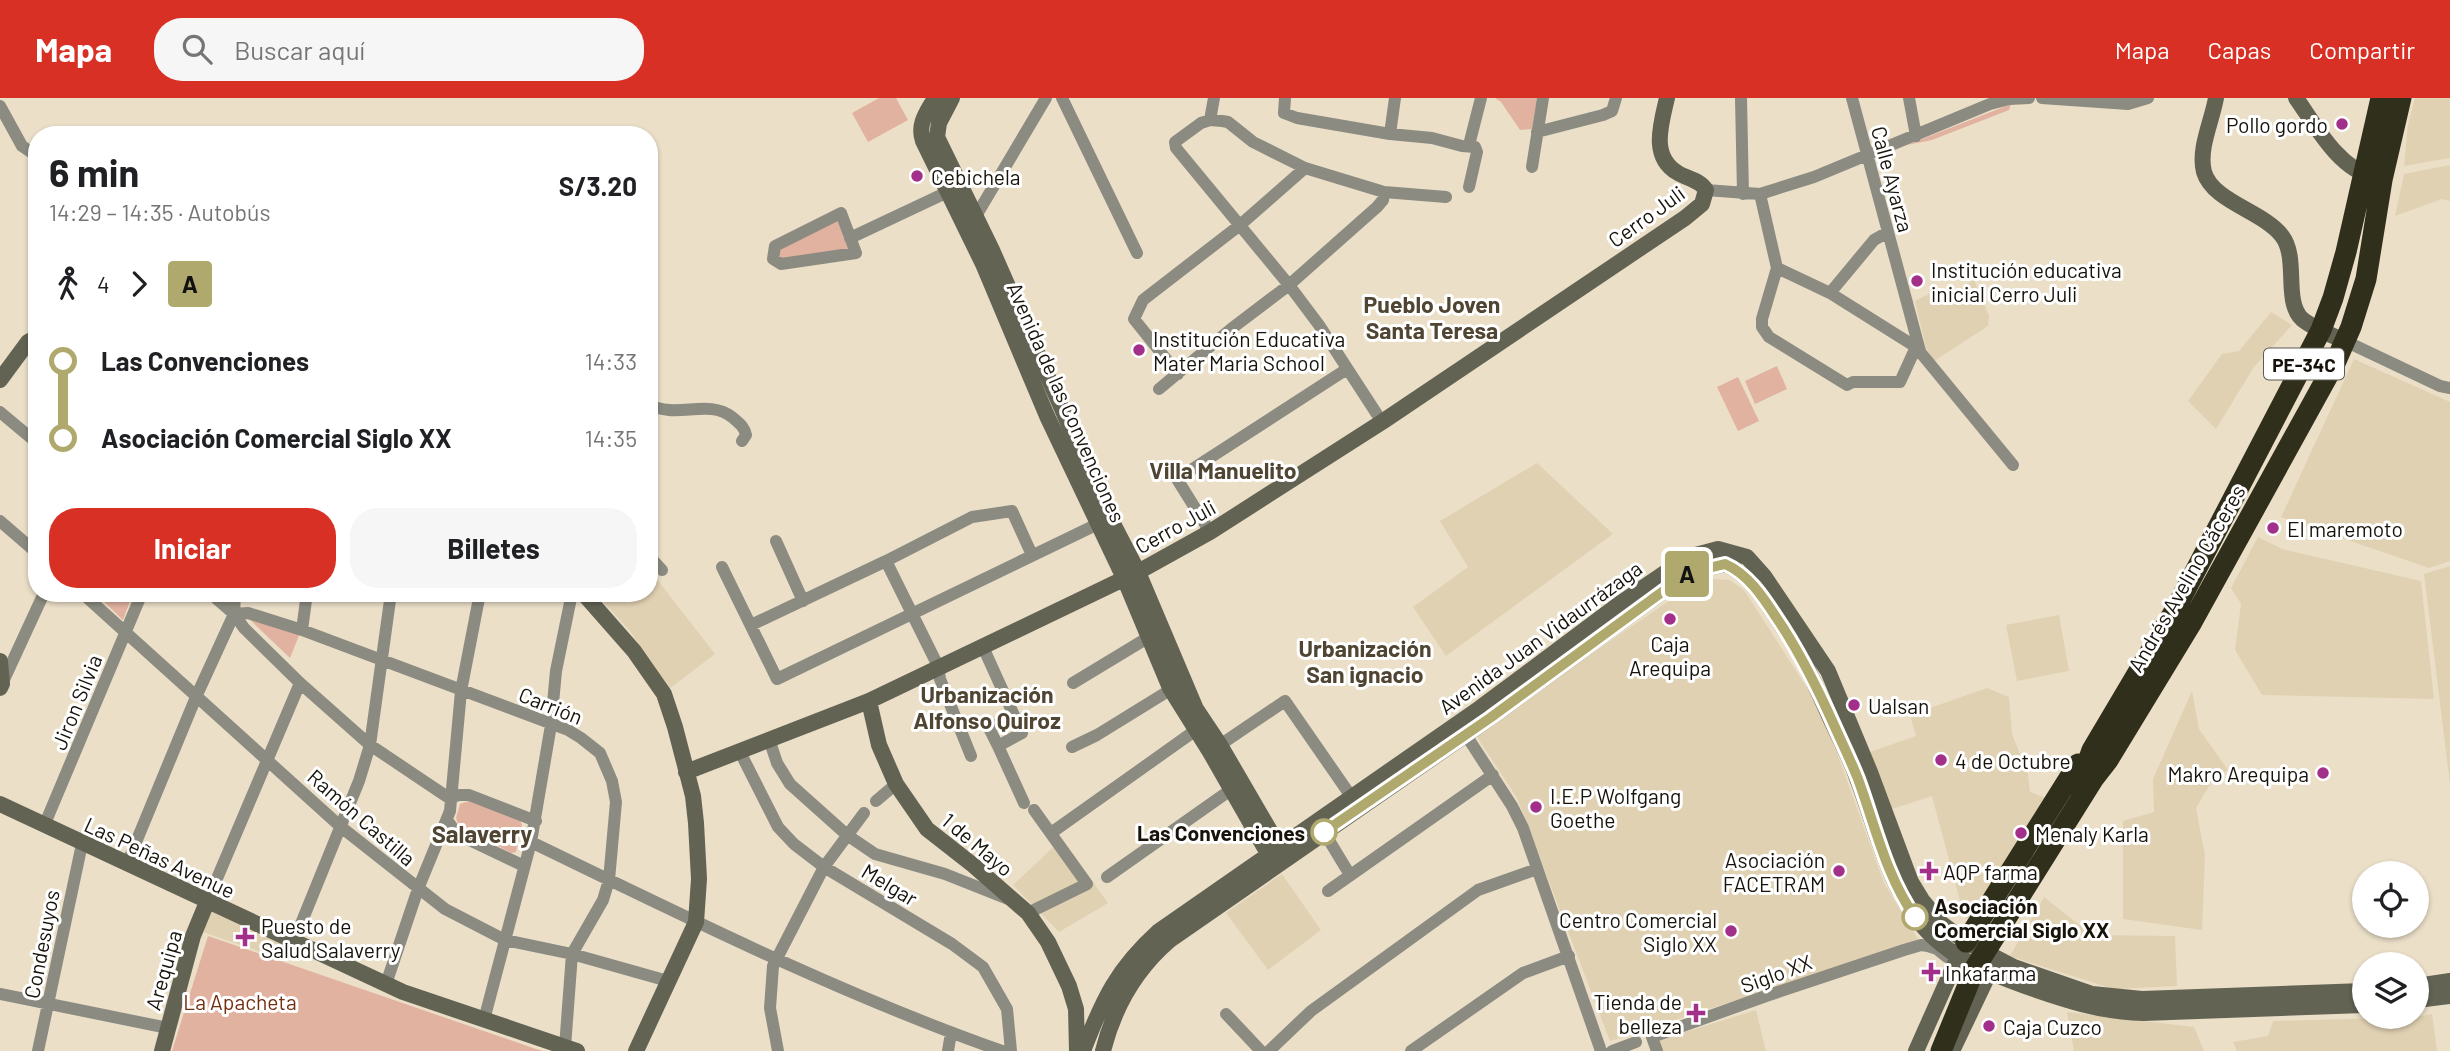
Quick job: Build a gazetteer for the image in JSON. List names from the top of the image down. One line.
{"streets":{"highway":["PE-34C","Andrés Avelino Cáceres"],"street":["Calle Ayarza","Cerro Juli","Avenida de las Convenciones","Avenida Juan Vidaurrázaga","Jiron Silvia","Carrión","Ramón Castilla","1 de Mayo","Las Peñas Avenue","Melgar","Condesuyos","Arequipa","Siglo XX"]},"crossings":[["Cerro Juli","Avenida de las Convenciones"],["Cerro Juli","1 de Mayo"],["Cerro Juli","Melgar"],["Avenida de las Convenciones","Avenida Juan Vidaurrázaga"],["Avenida Juan Vidaurrázaga","1 de Mayo"],["Avenida Juan Vidaurrázaga","Siglo XX"],["Jiron Silvia","Ramón Castilla"],["Jiron Silvia","Las Peñas Avenue"],["Carrión","Ramón Castilla"],["Carrión","Las Peñas Avenue"],["Las Peñas Avenue","Condesuyos"],["Las Peñas Avenue","Arequipa"]],"districts":["Pueblo Joven Santa Teresa","Villa Manuelito","Urbanización San ignacio","Urbanización Alfonso Quiroz","Salaverry"],"parks":["La Apacheta"],"places":{"other":["Pollo gordo","Cebichela","Institución educativa inicial Cerro Juli","Institución Educativa Mater Maria School","El maremoto","Caja Arequipa","Ualsan","4 de Octubre","Makro Arequipa","I.E.P Wolfgang Goethe","Las Convenciones","Menaly Karla","Asociación FACETRAM","Asociación Comercial Siglo XX","Centro Comercial Siglo XX","Caja Cuzco"],"health":["AQP farma","Puesto de Salud Salaverry","Inkafarma","Tienda de belleza"]},"lines":["bus line A"],"page":{"header":"Mapa","search":"Buscar aquí","nav":["Mapa","Capas","Compartir"],"on_map":"A","heading":["6 min","14:29 – 14:35 · Autobús","S/3.20"],"legs":["4","A"],"list":[{"name":"Las Convenciones","value":"14:33"},{"name":"Asociación Comercial Siglo XX","value":"14:35"}],"buttons":["Iniciar","Billetes"]}}
